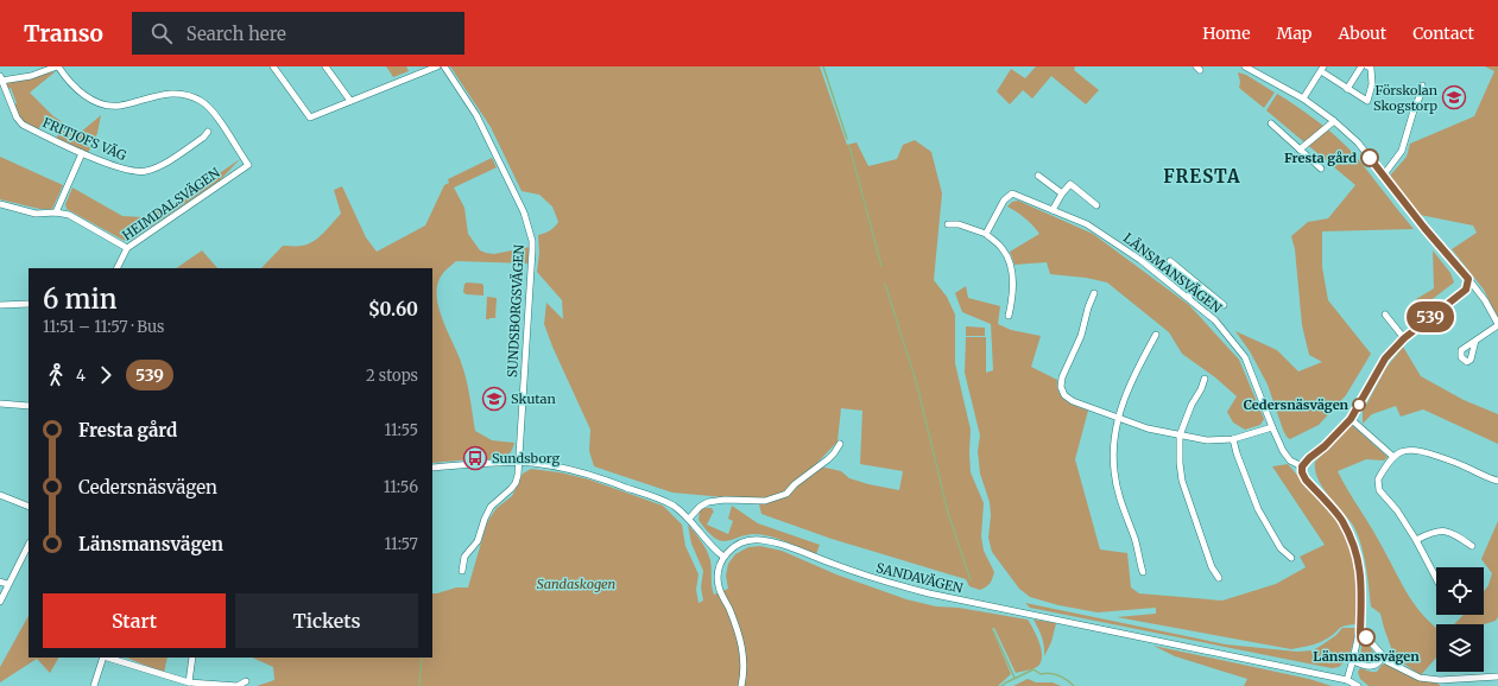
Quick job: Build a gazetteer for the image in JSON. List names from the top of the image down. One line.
{"streets":{"street":["FRITJOFS VÄG","HEIMDALSVÄGEN","LÄNSMANSVÄGEN","SUNDSBORGSVÄGEN","SANDAVÄGEN"]},"districts":["FRESTA"],"parks":["Sandaskogen"],"places":{"school or university":["Förskolan Skogstorp","Skutan"],"other":["Fresta gård","Cedersnäsvägen","Länsmansvägen"],"bus stop":["Sundsborg"]},"lines":["bus line 539"],"page":{"header":"Transo","search":"Search here","nav":["Home","Map","About","Contact"],"on_map":"539","heading":["6 min","11:51 – 11:57 · Bus","$0.60"],"legs":["4","539","2 stops"],"list":[{"name":"Fresta gård","value":"11:55"},{"name":"Cedersnäsvägen","value":"11:56"},{"name":"Länsmansvägen","value":"11:57"}],"buttons":["Start","Tickets"]}}
